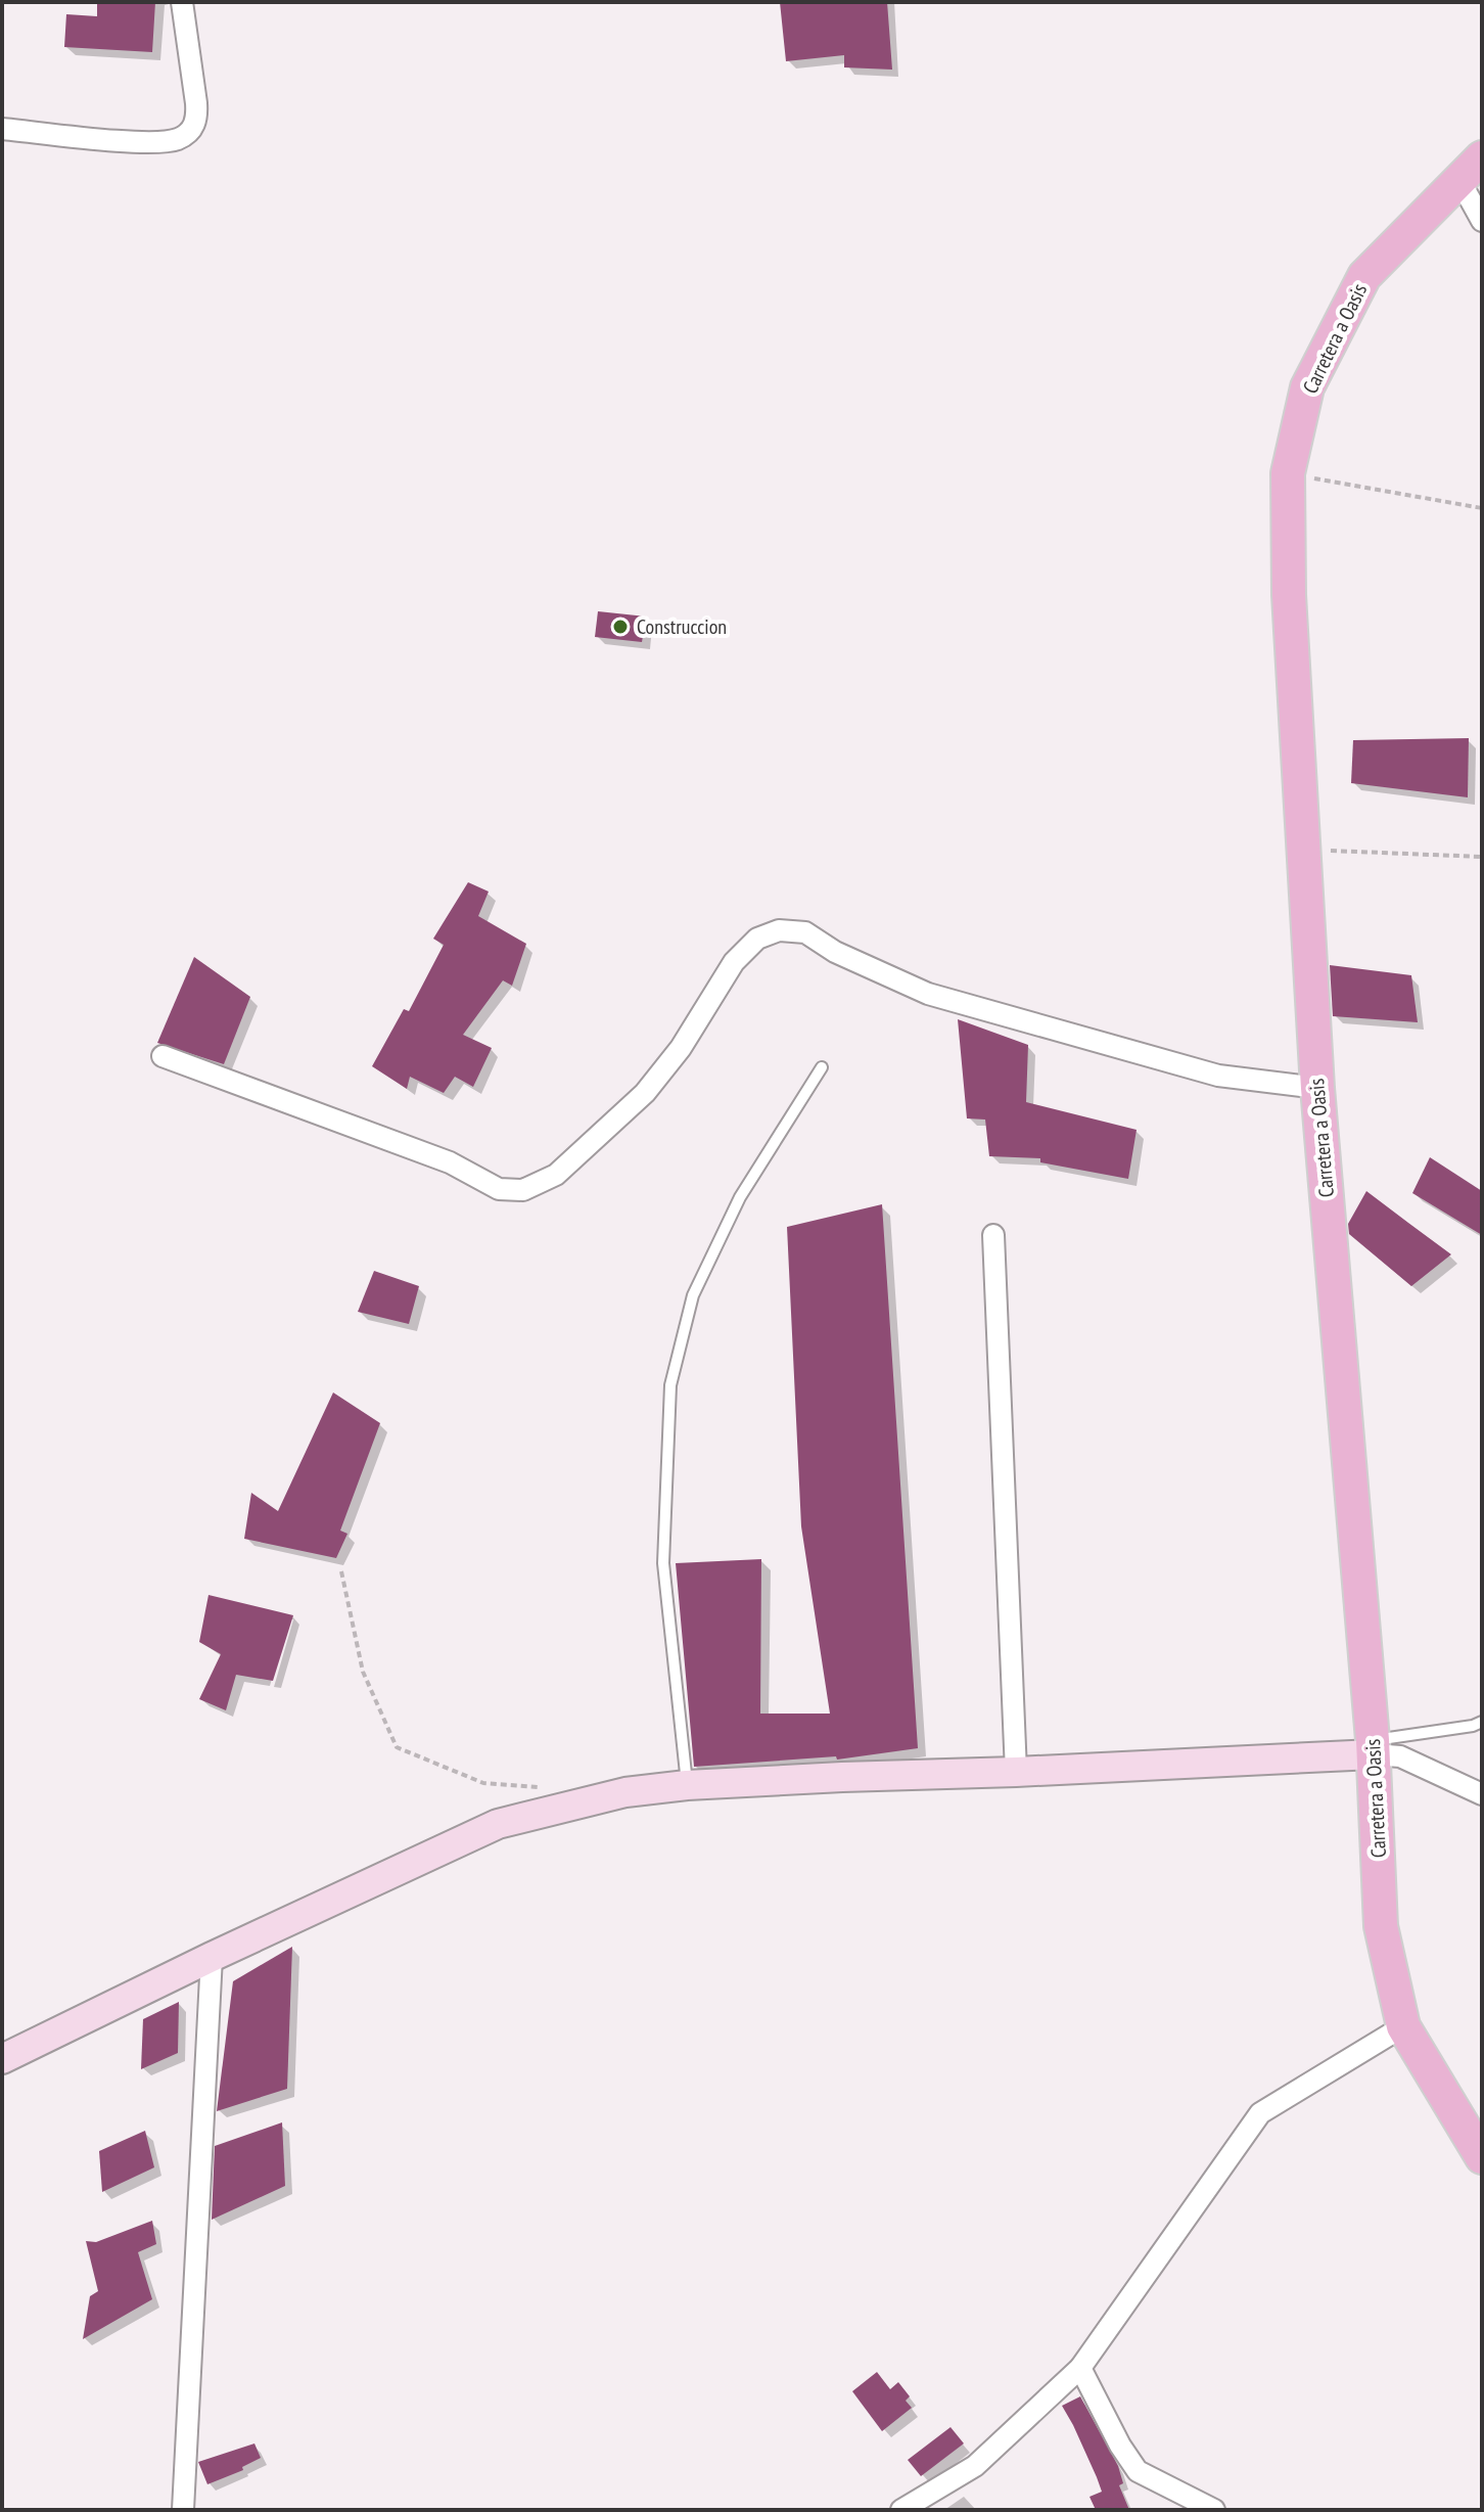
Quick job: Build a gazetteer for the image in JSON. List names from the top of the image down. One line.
{"streets":{"main road":["Carretera a Oasis"]},"places":["Construccion"]}
